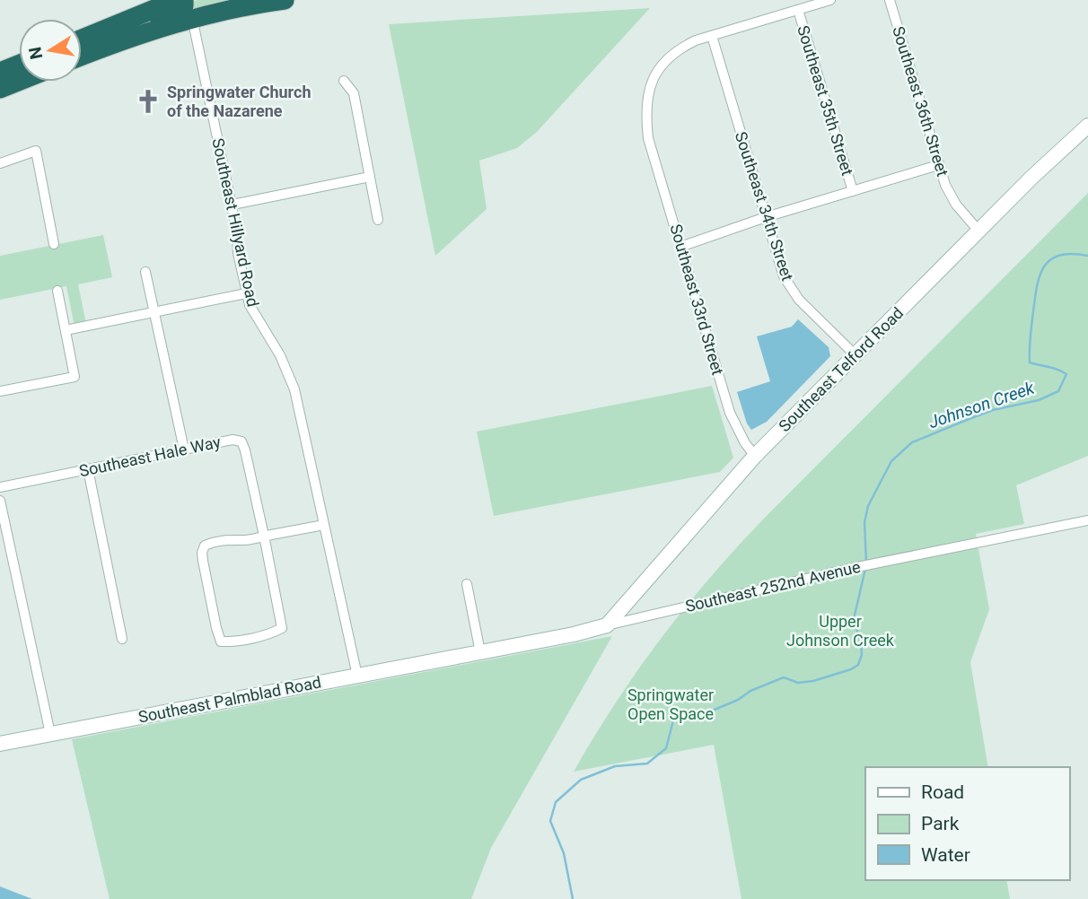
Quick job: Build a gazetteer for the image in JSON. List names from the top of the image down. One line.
{"streets":{"street":["Southeast 35th Street","Southeast 36th Street","Southeast 34th Street","Southeast Hillyard Road","Southeast 33rd Street","Southeast Telford Road","Southeast Hale Way","Southeast 252nd Avenue","Southeast Palmblad Road"]},"crossings":[["Southeast 35th Street","Southeast 33rd Street"],["Southeast 36th Street","Southeast Telford Road"],["Southeast 34th Street","Southeast 33rd Street"],["Southeast 34th Street","Southeast Telford Road"],["Southeast Hillyard Road","Southeast Palmblad Road"],["Southeast 33rd Street","Southeast Telford Road"],["Southeast Telford Road","Southeast 252nd Avenue"],["Southeast 252nd Avenue","Southeast Palmblad Road"]],"water":["Johnson Creek"],"parks":["Upper Johnson Creek","Springwater Open Space"],"places":{"church":["Springwater Church of the Nazarene"]},"legend":["Road","Park","Water"],"north":"left"}
